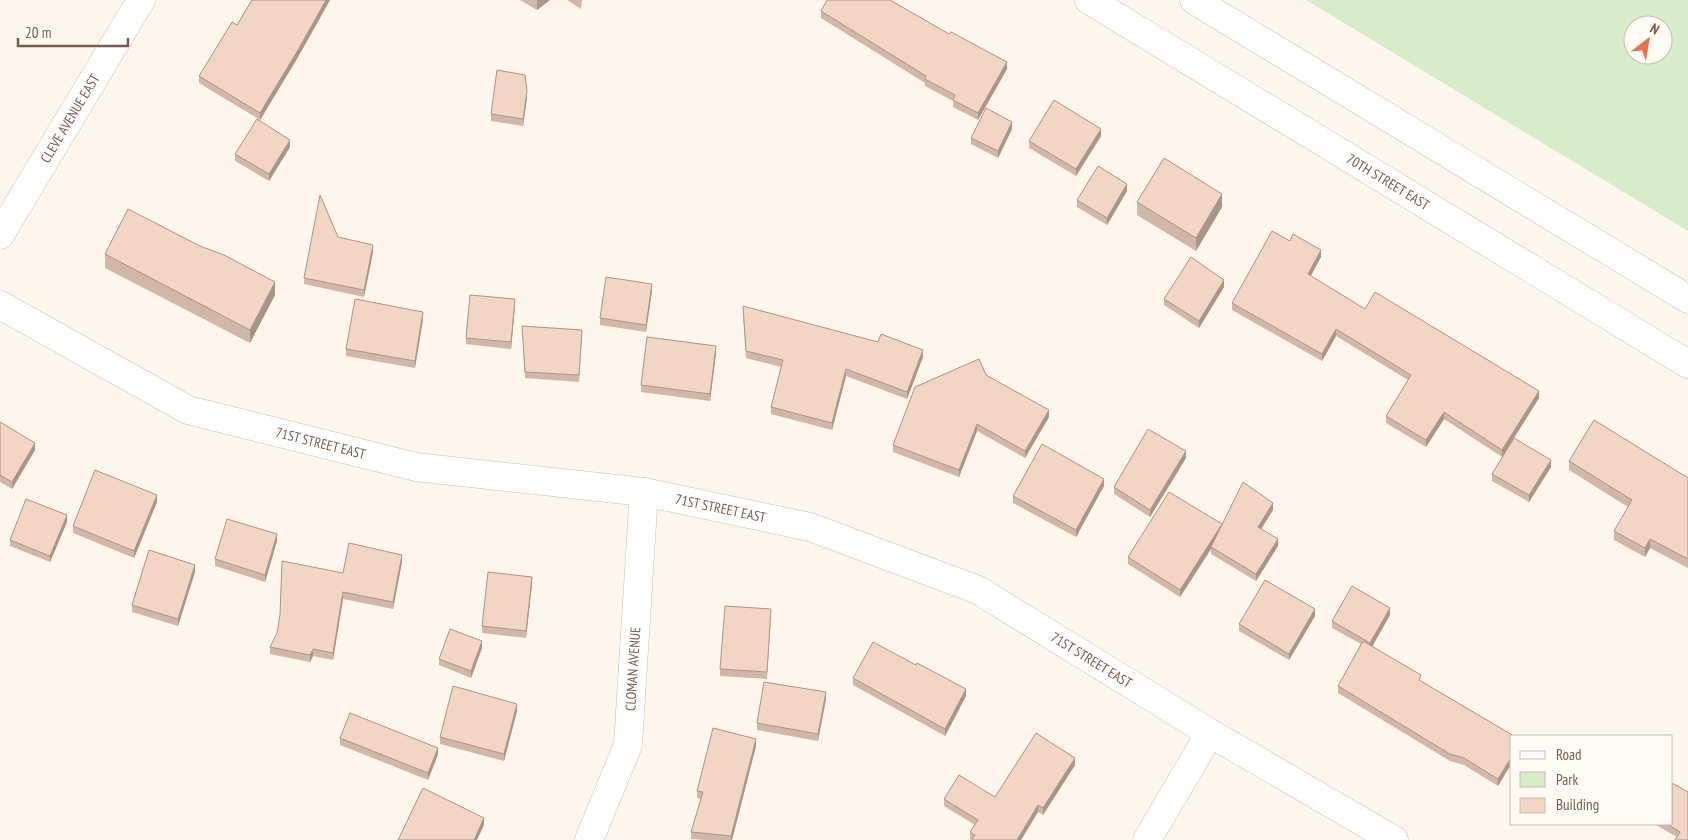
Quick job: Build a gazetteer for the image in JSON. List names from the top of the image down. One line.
{"streets":{"street":["CLEVE AVENUE EAST","70TH STREET EAST","71ST STREET EAST","CLOMAN AVENUE"]},"crossings":[["71ST STREET EAST","CLOMAN AVENUE"]],"legend":["Road","Park","Building"],"scale_bar":"20 m","north":"top right"}
